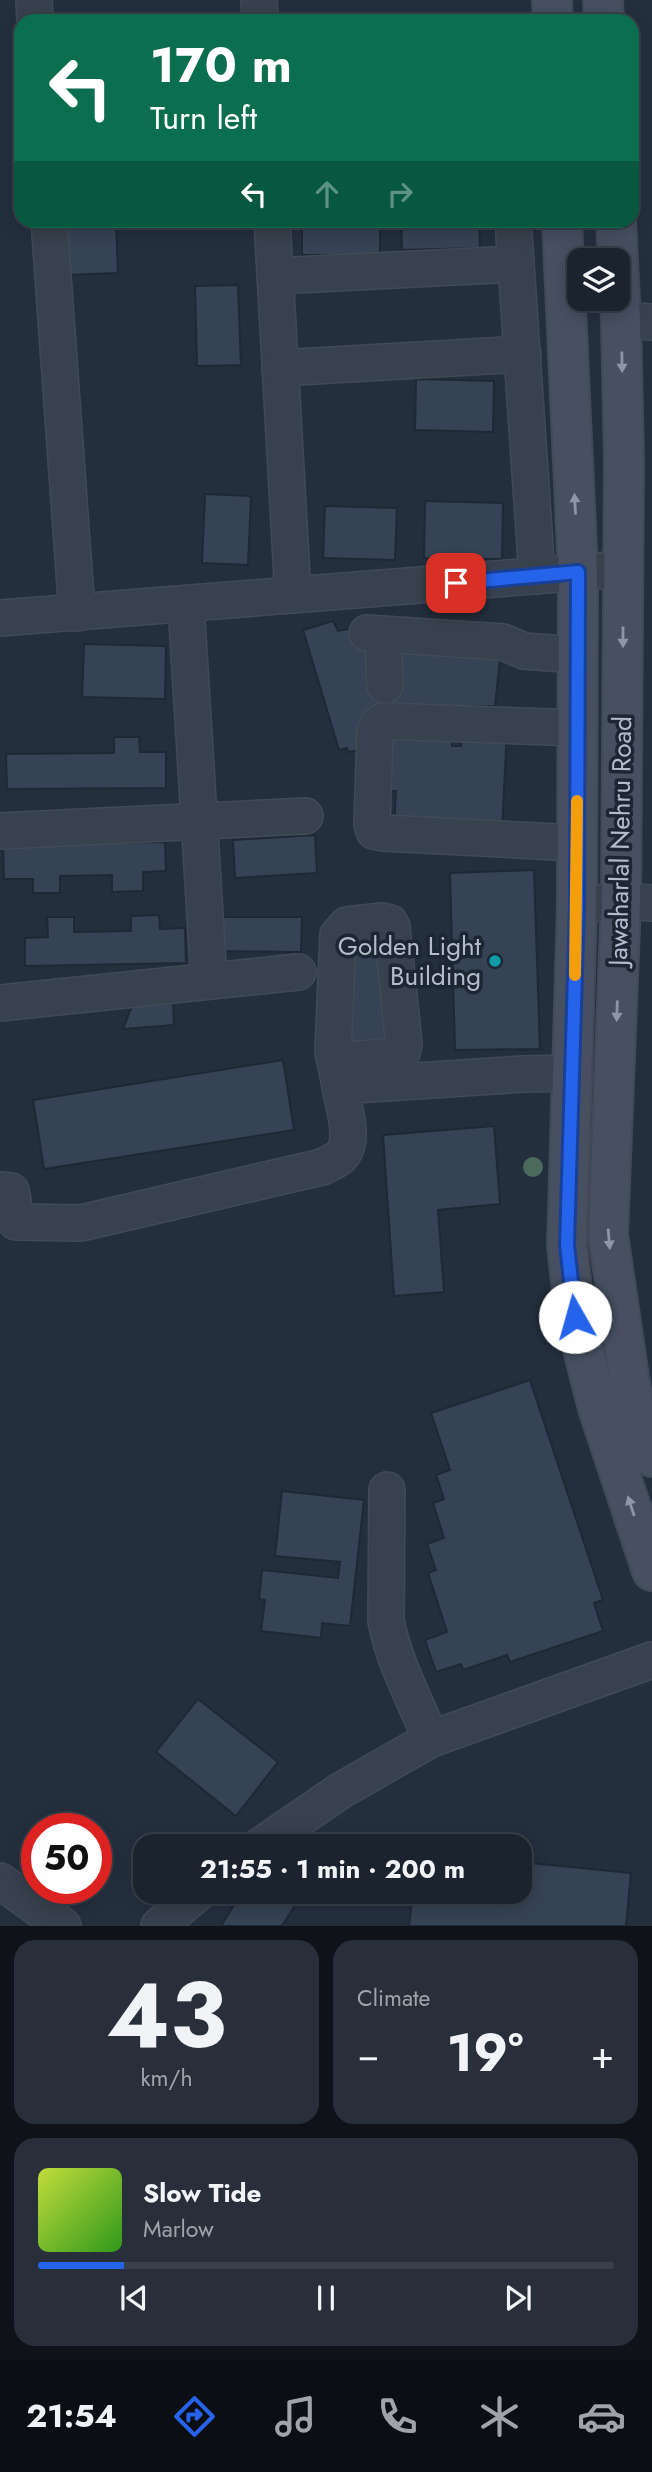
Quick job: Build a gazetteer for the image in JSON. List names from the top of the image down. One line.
{"streets":{"main road":["Jawaharlal Nehru Road"]},"places":["Golden Light Building"],"page":{"turn":["170 m","Turn left"],"limit":"50","trip":"21:55 · 1 min · 200 m","tile":[["43","km/h"],"Climate"],"heat":["−","19°","+"],"song":["Slow Tide","Marlow"],"tabs":"21:54"}}
